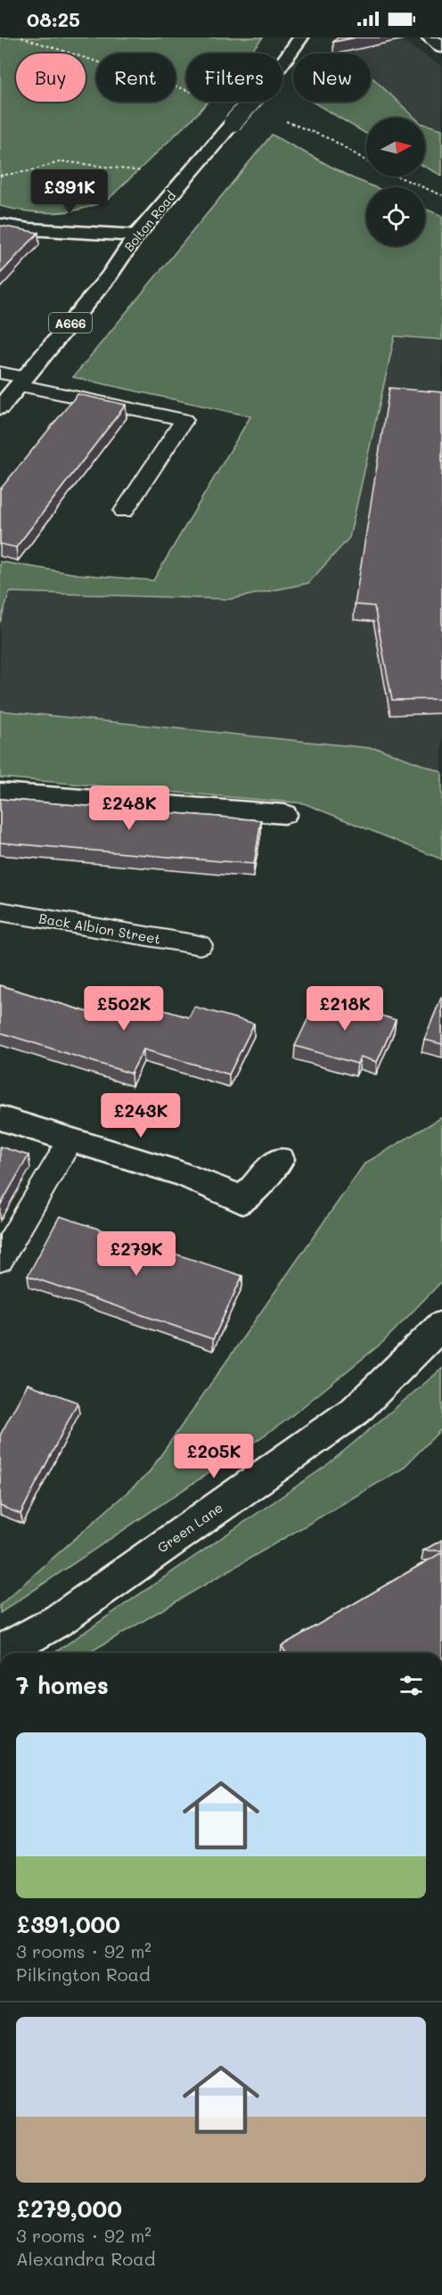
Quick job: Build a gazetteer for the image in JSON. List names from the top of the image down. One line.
{"streets":{"main road":["Bolton Road","A666","Green Lane"],"lane":["Back Albion Street"]},"north":"right","page":{"status":"08:25","chip":["Buy","Rent","Filters","New"],"price":["£391K","£248K","£502K","£218K","£243K","£279K","£205K"],"heading":"7 homes","list":[{"name":"£391,000","note":"3 rooms · 92 m² · Pilkington Road"},{"name":"£279,000","note":"3 rooms · 92 m² · Alexandra Road"}]}}
